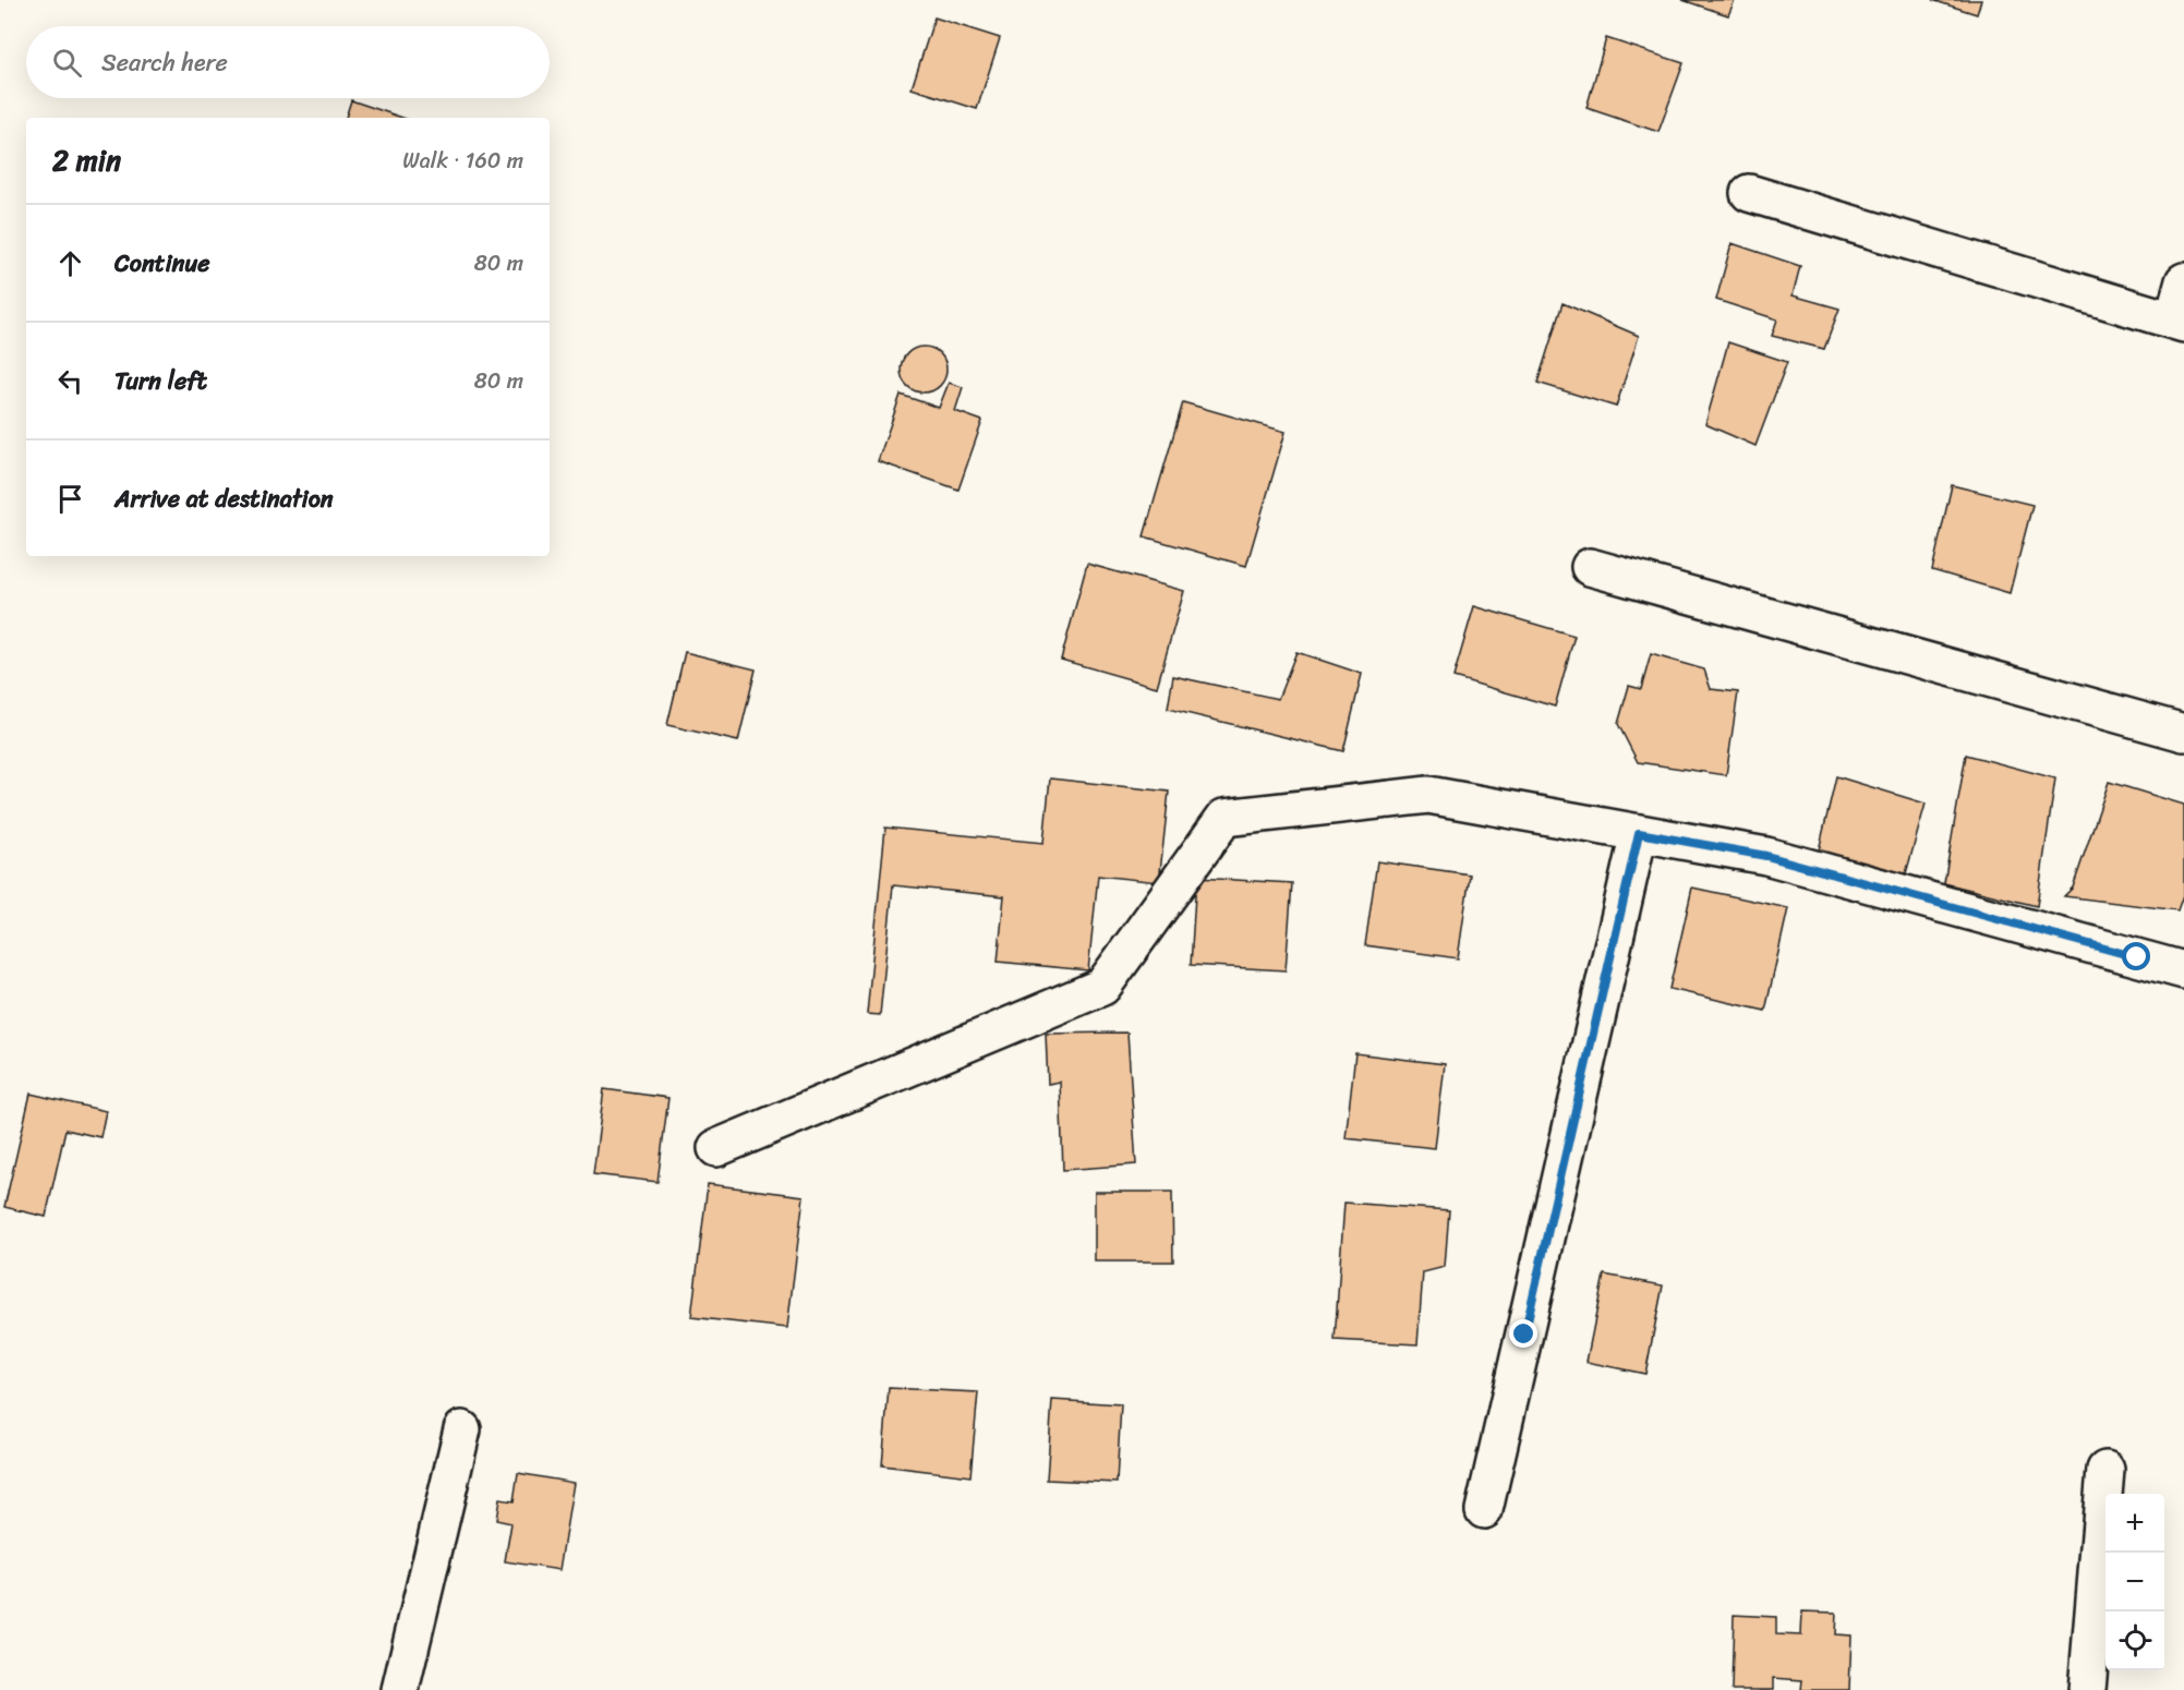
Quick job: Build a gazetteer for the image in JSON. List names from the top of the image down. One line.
{"page":{"search":"Search here","heading":["2 min","Walk · 160 m"],"list":[["Continue","80 m"],["Turn left","80 m"],"Arrive at destination"],"map_buttons":["+","−"]}}
